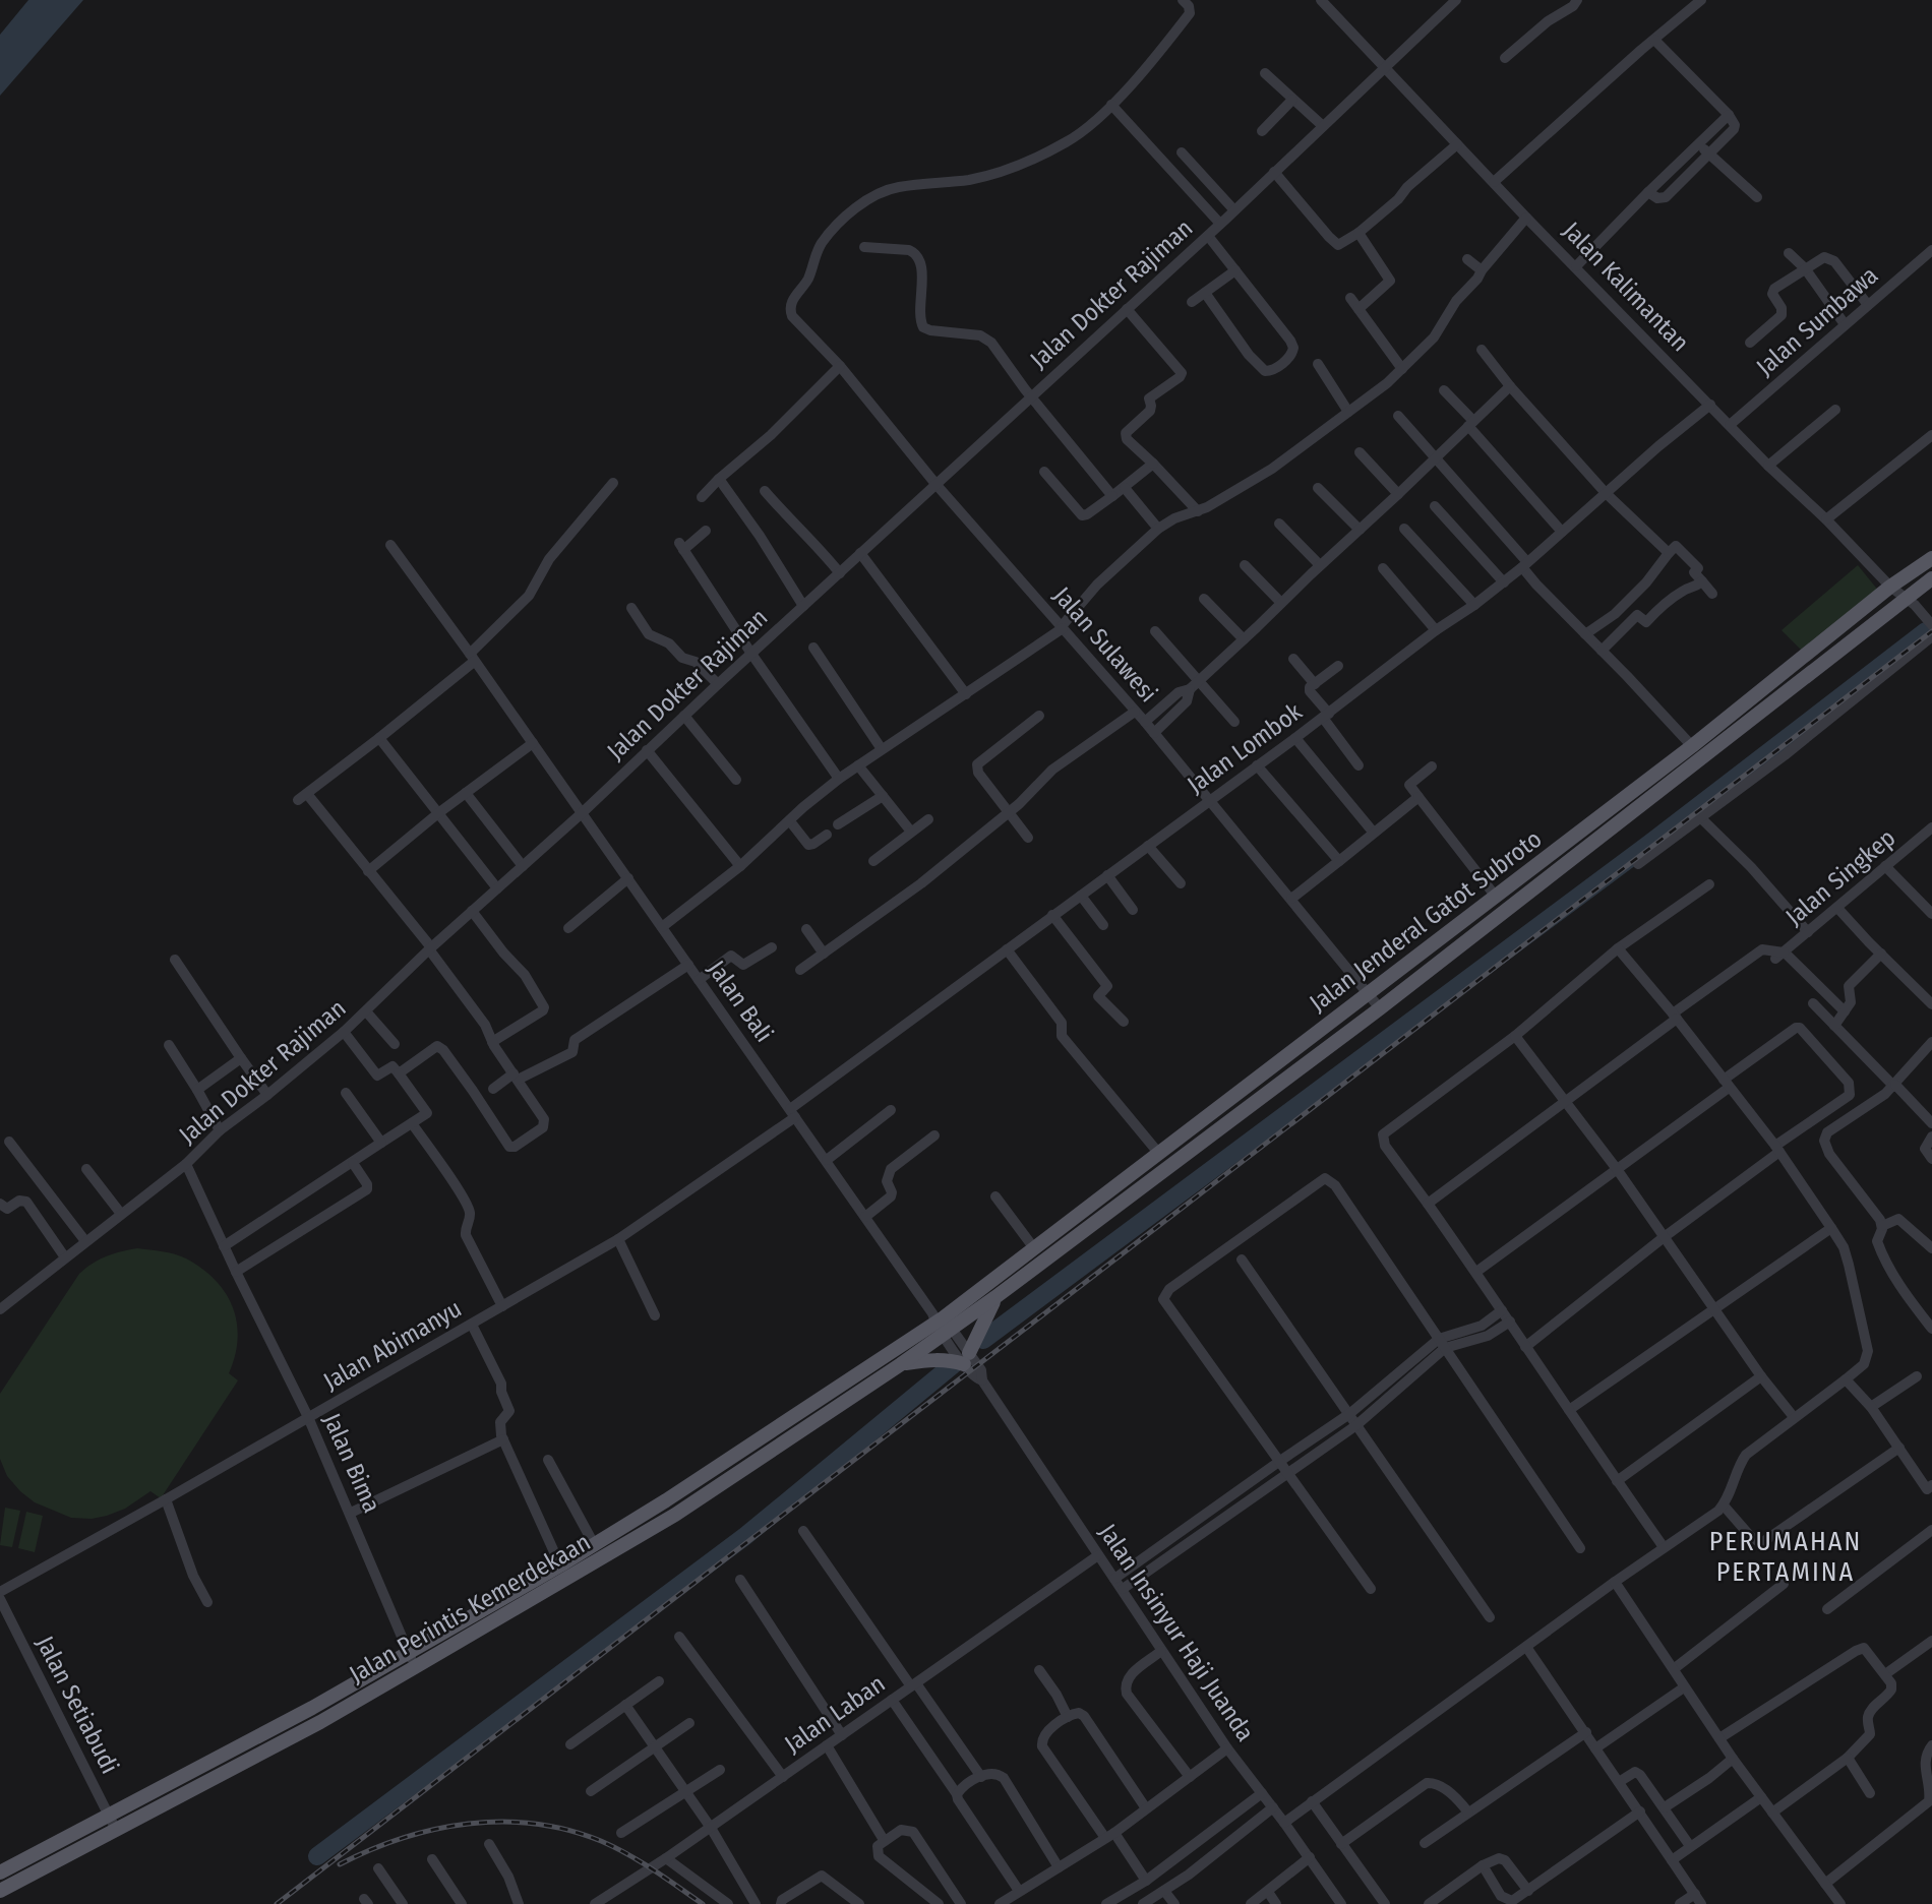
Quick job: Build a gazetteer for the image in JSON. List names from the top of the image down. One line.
{"streets":{"main road":["Jalan Jenderal Gatot Subroto","Jalan Perintis Kemerdekaan"],"street":["Jalan Kalimantan","Jalan Dokter Rajiman","Jalan Sumbawa","Jalan Sulawesi","Jalan Lombok","Jalan Singkep","Jalan Bali","Jalan Abimanyu","Jalan Bima","Jalan Insinyur Haji Juanda","Jalan Setiabudi","Jalan Laban"]},"crossings":[["Jalan Kalimantan","Jalan Dokter Rajiman"],["Jalan Kalimantan","Jalan Sumbawa"],["Jalan Kalimantan","Jalan Lombok"],["Jalan Kalimantan","Jalan Jenderal Gatot Subroto"],["Jalan Dokter Rajiman","Jalan Sulawesi"],["Jalan Dokter Rajiman","Jalan Bali"],["Jalan Dokter Rajiman","Jalan Bima"],["Jalan Sulawesi","Jalan Lombok"],["Jalan Sulawesi","Jalan Jenderal Gatot Subroto"],["Jalan Lombok","Jalan Bali"],["Jalan Lombok","Jalan Abimanyu"],["Jalan Jenderal Gatot Subroto","Jalan Bali"],["Jalan Jenderal Gatot Subroto","Jalan Perintis Kemerdekaan"],["Jalan Jenderal Gatot Subroto","Jalan Insinyur Haji Juanda"],["Jalan Bali","Jalan Abimanyu"],["Jalan Bali","Jalan Perintis Kemerdekaan"],["Jalan Bali","Jalan Insinyur Haji Juanda"],["Jalan Abimanyu","Jalan Bima"],["Jalan Bima","Jalan Perintis Kemerdekaan"],["Jalan Perintis Kemerdekaan","Jalan Insinyur Haji Juanda"],["Jalan Perintis Kemerdekaan","Jalan Setiabudi"],["Jalan Insinyur Haji Juanda","Jalan Laban"]],"districts":["PERUMAHAN PERTAMINA"]}
